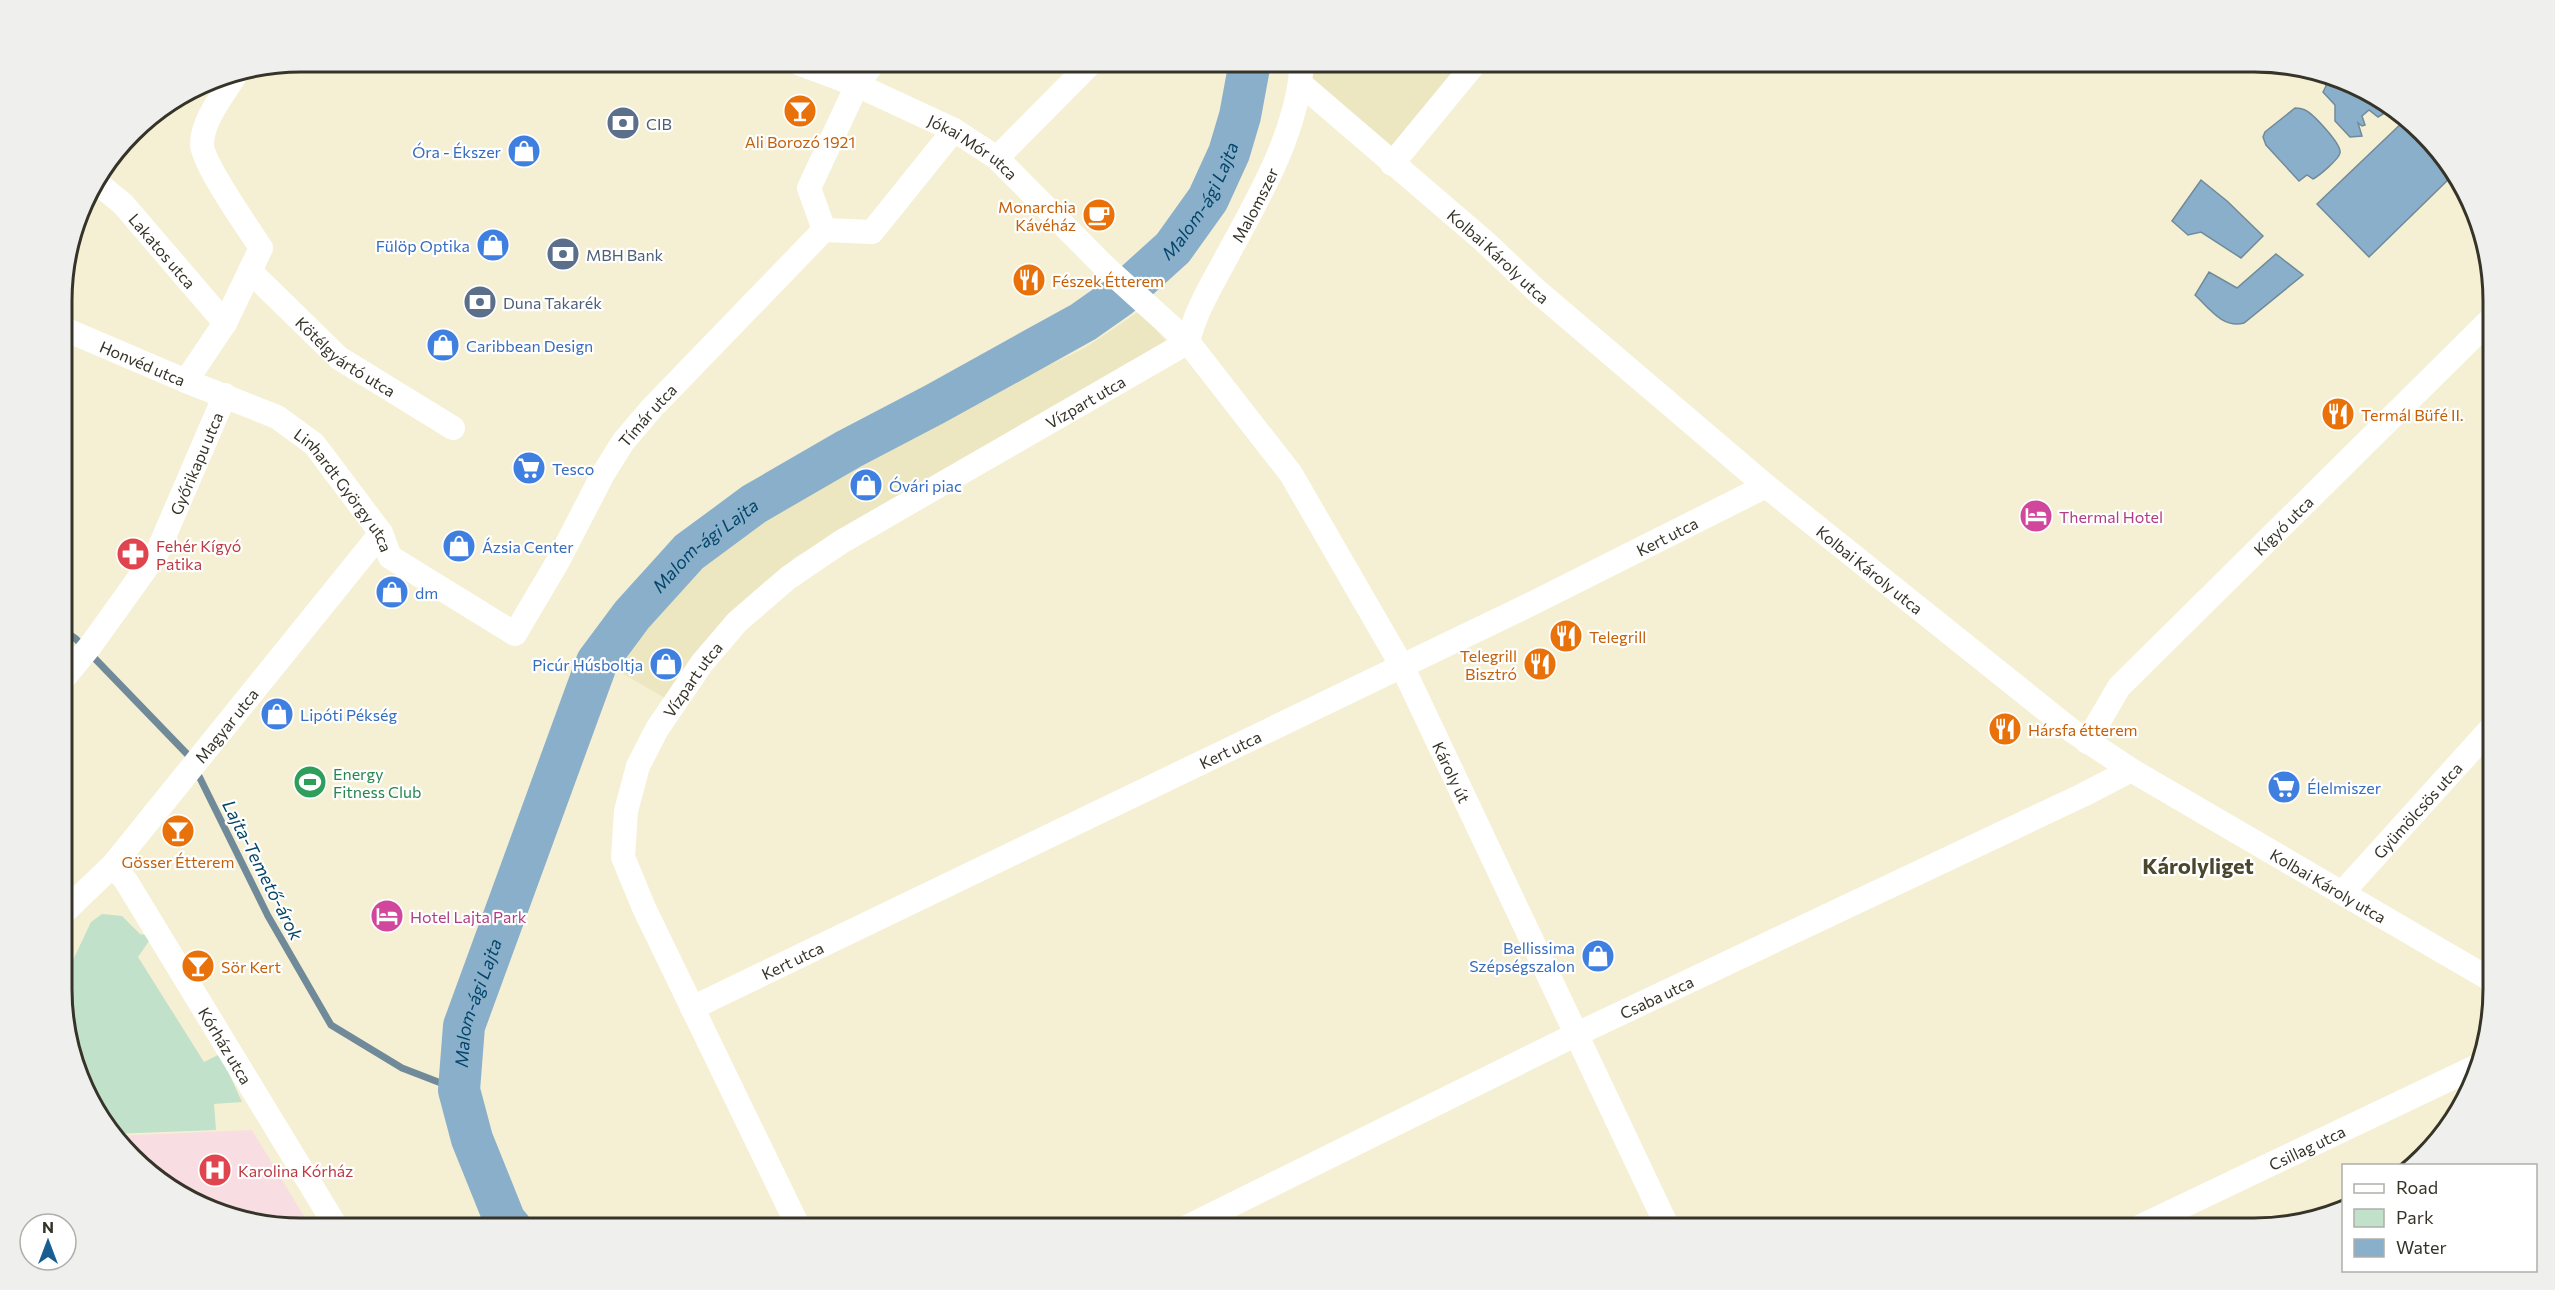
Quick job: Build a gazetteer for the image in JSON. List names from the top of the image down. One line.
{"streets":{"street":["Jókai Mór utca","Malomszer","Lakatos utca","Kolbai Károly utca","Kötélgyártó utca","Honvéd utca","Vízpart utca","Tímár utca","Győrikapu utca","Linhardt György utca","Kígyó utca","Kert utca","Magyar utca","Károly út","Gyümölcsös utca","Csaba utca","Kórház utca","Csillag utca"]},"crossings":[["Jókai Mór utca","Malomszer"],["Jókai Mór utca","Vízpart utca"],["Jókai Mór utca","Károly út"],["Malomszer","Kolbai Károly utca"],["Malomszer","Vízpart utca"],["Malomszer","Károly út"],["Kolbai Károly utca","Kígyó utca"],["Kolbai Károly utca","Kert utca"],["Kolbai Károly utca","Gyümölcsös utca"],["Kolbai Károly utca","Csaba utca"],["Honvéd utca","Győrikapu utca"],["Honvéd utca","Linhardt György utca"],["Vízpart utca","Kert utca"],["Vízpart utca","Károly út"],["Tímár utca","Linhardt György utca"],["Győrikapu utca","Linhardt György utca"],["Linhardt György utca","Magyar utca"],["Kert utca","Károly út"],["Magyar utca","Kórház utca"],["Károly út","Csaba utca"]],"districts":["Károlyliget"],"water":["Malom-ági Lajta","Lajta-Temető-árok"],"places":{"bar":["Ali Borozó 1921","Gösser Étterem","Sör Kert"],"bank":["CIB","MBH Bank","Duna Takarék"],"shop":["Óra - Ékszer","Fülöp Optika","Caribbean Design","Óvári piac","Ázsia Center","dm","Picúr Húsboltja","Lipóti Pékség","Bellissima Szépségszalon"],"cafe":["Monarchia Kávéház"],"restaurant":["Fészek Étterem","Termál Büfé II.","Telegrill","Telegrill Bisztró","Hársfa étterem"],"supermarket":["Tesco","Élelmiszer"],"hotel":["Thermal Hotel","Hotel Lajta Park"],"pharmacy":["Fehér Kígyó Patika"],"sports":["Energy Fitness Club"],"hospital":["Karolina Kórház"]},"legend":["Road","Park","Water"],"north":"top"}
